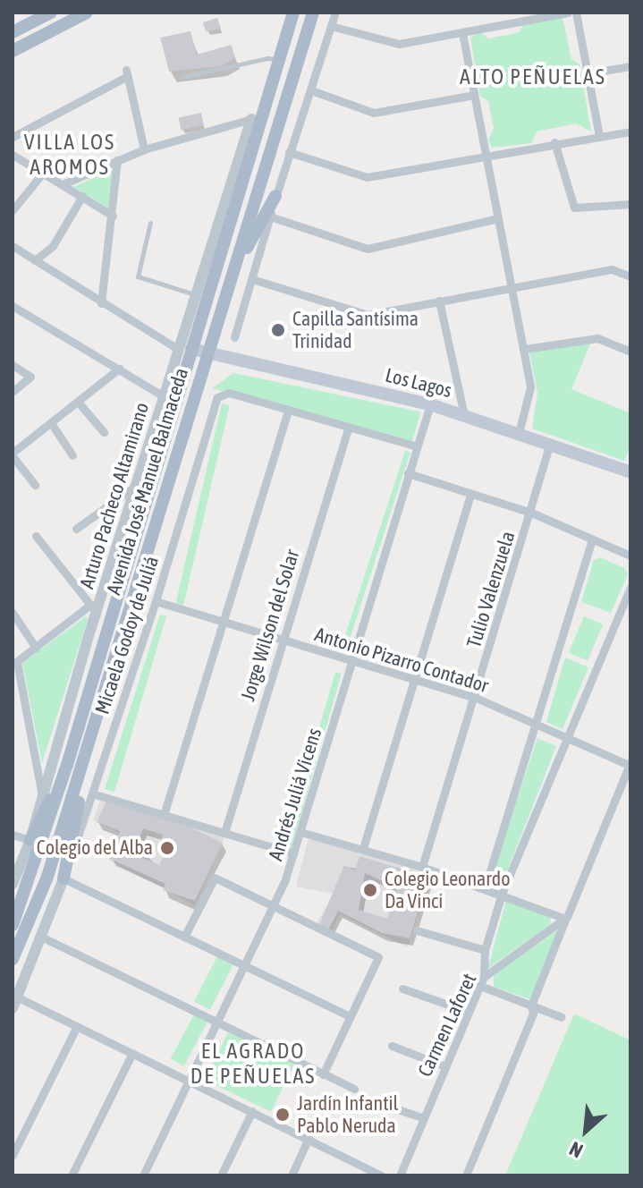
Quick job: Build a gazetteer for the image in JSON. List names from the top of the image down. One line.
{"streets":{"main road":["Los Lagos","Avenida José Manuel Balmaceda"],"street":["Arturo Pacheco Altamirano","Tulio Valenzuela","Jorge Wilson del Solar","Micaela Godoy de Juliá","Antonio Pizarro Contador","Andrés Juliá Vicens","Carmen Laforet"]},"crossings":[["Los Lagos","Avenida José Manuel Balmaceda"],["Los Lagos","Arturo Pacheco Altamirano"],["Los Lagos","Tulio Valenzuela"],["Los Lagos","Andrés Juliá Vicens"],["Avenida José Manuel Balmaceda","Arturo Pacheco Altamirano"],["Tulio Valenzuela","Antonio Pizarro Contador"],["Jorge Wilson del Solar","Antonio Pizarro Contador"],["Micaela Godoy de Juliá","Antonio Pizarro Contador"],["Antonio Pizarro Contador","Andrés Juliá Vicens"]],"districts":["ALTO PEÑUELAS","VILLA LOS AROMOS","EL AGRADO DE PEÑUELAS"],"places":["Capilla Santísima Trinidad","Colegio del Alba","Colegio Leonardo Da Vinci","Jardín Infantil Pablo Neruda"],"north":"bottom left"}
